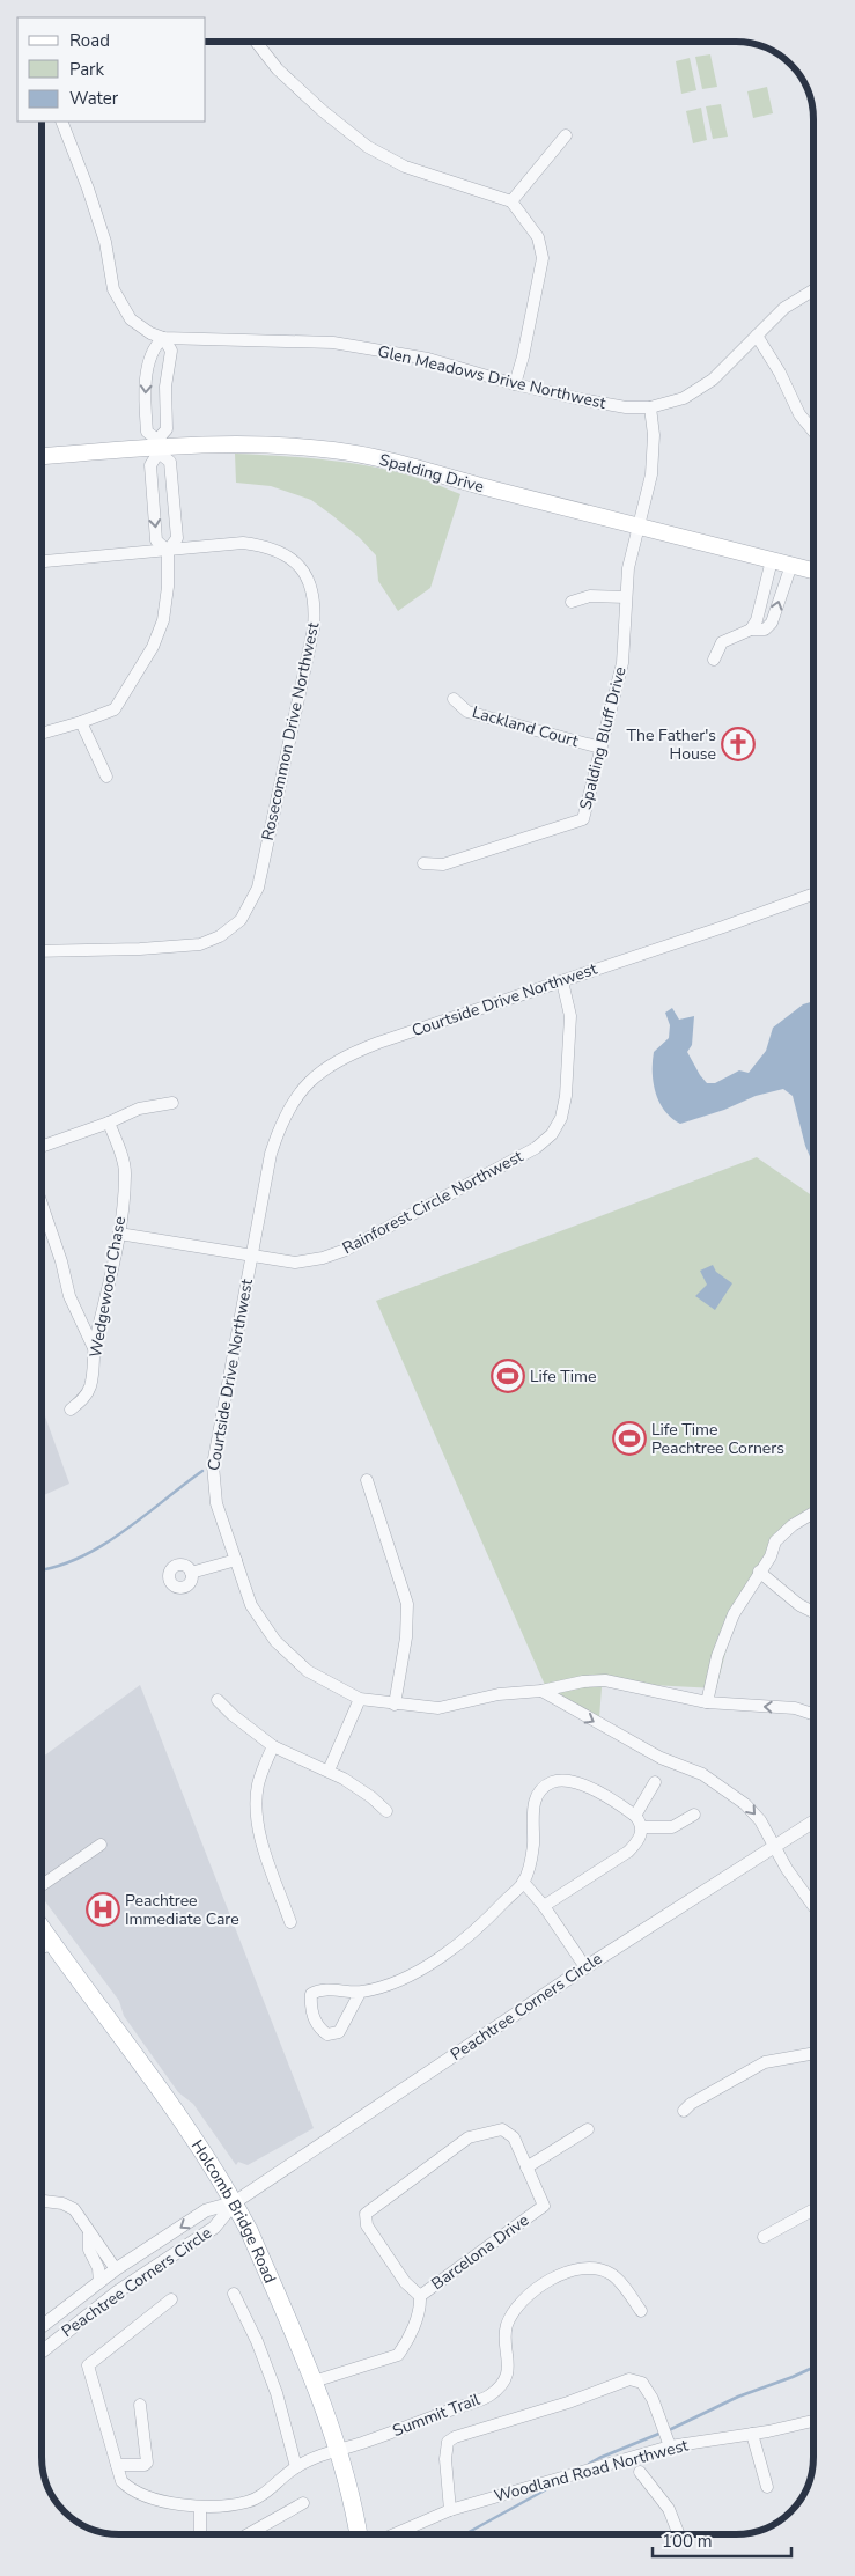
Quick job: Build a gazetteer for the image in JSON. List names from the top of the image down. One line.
{"streets":{"main road":["Spalding Drive","Holcomb Bridge Road"],"street":["Glen Meadows Drive Northwest","Lackland Court","Rosecommon Drive Northwest","Spalding Bluff Drive","Courtside Drive Northwest","Rainforest Circle Northwest","Wedgewood Chase","Peachtree Corners Circle","Barcelona Drive","Summit Trail","Woodland Road Northwest"]},"crossings":[["Glen Meadows Drive Northwest","Spalding Bluff Drive"],["Spalding Drive","Spalding Bluff Drive"],["Lackland Court","Spalding Bluff Drive"],["Courtside Drive Northwest","Rainforest Circle Northwest"],["Rainforest Circle Northwest","Wedgewood Chase"],["Peachtree Corners Circle","Holcomb Bridge Road"],["Holcomb Bridge Road","Barcelona Drive"],["Holcomb Bridge Road","Summit Trail"]],"places":{"church":["The Father's House"],"sports":["Life Time","Life Time Peachtree Corners"],"hospital":["Peachtree Immediate Care"]},"legend":["Road","Park","Water"],"scale_bar":"100 m"}
